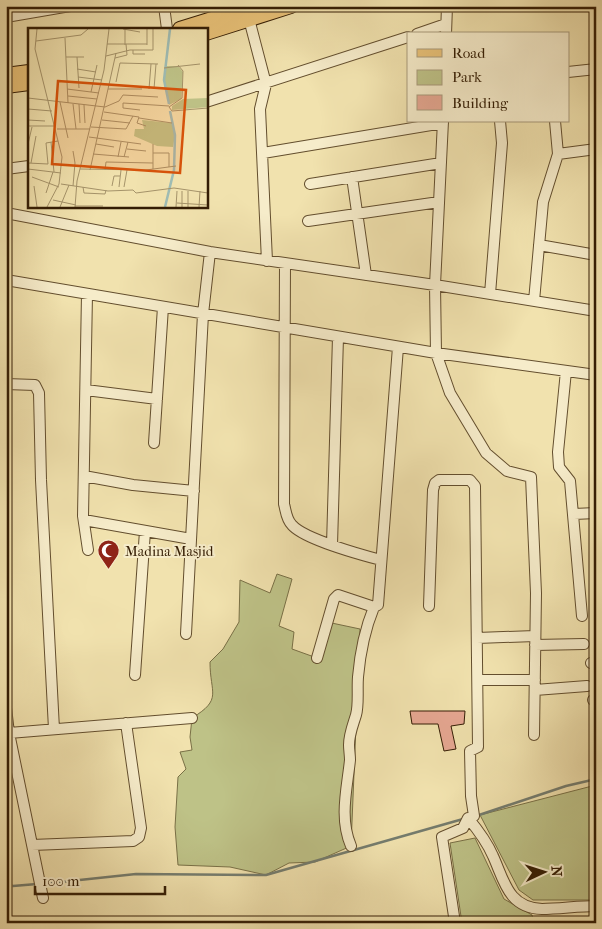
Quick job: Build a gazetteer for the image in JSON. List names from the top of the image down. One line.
{"places":{"mosque":["Madina Masjid"]},"legend":["Road","Park","Building"],"scale_bar":"100 m","north":"right"}
